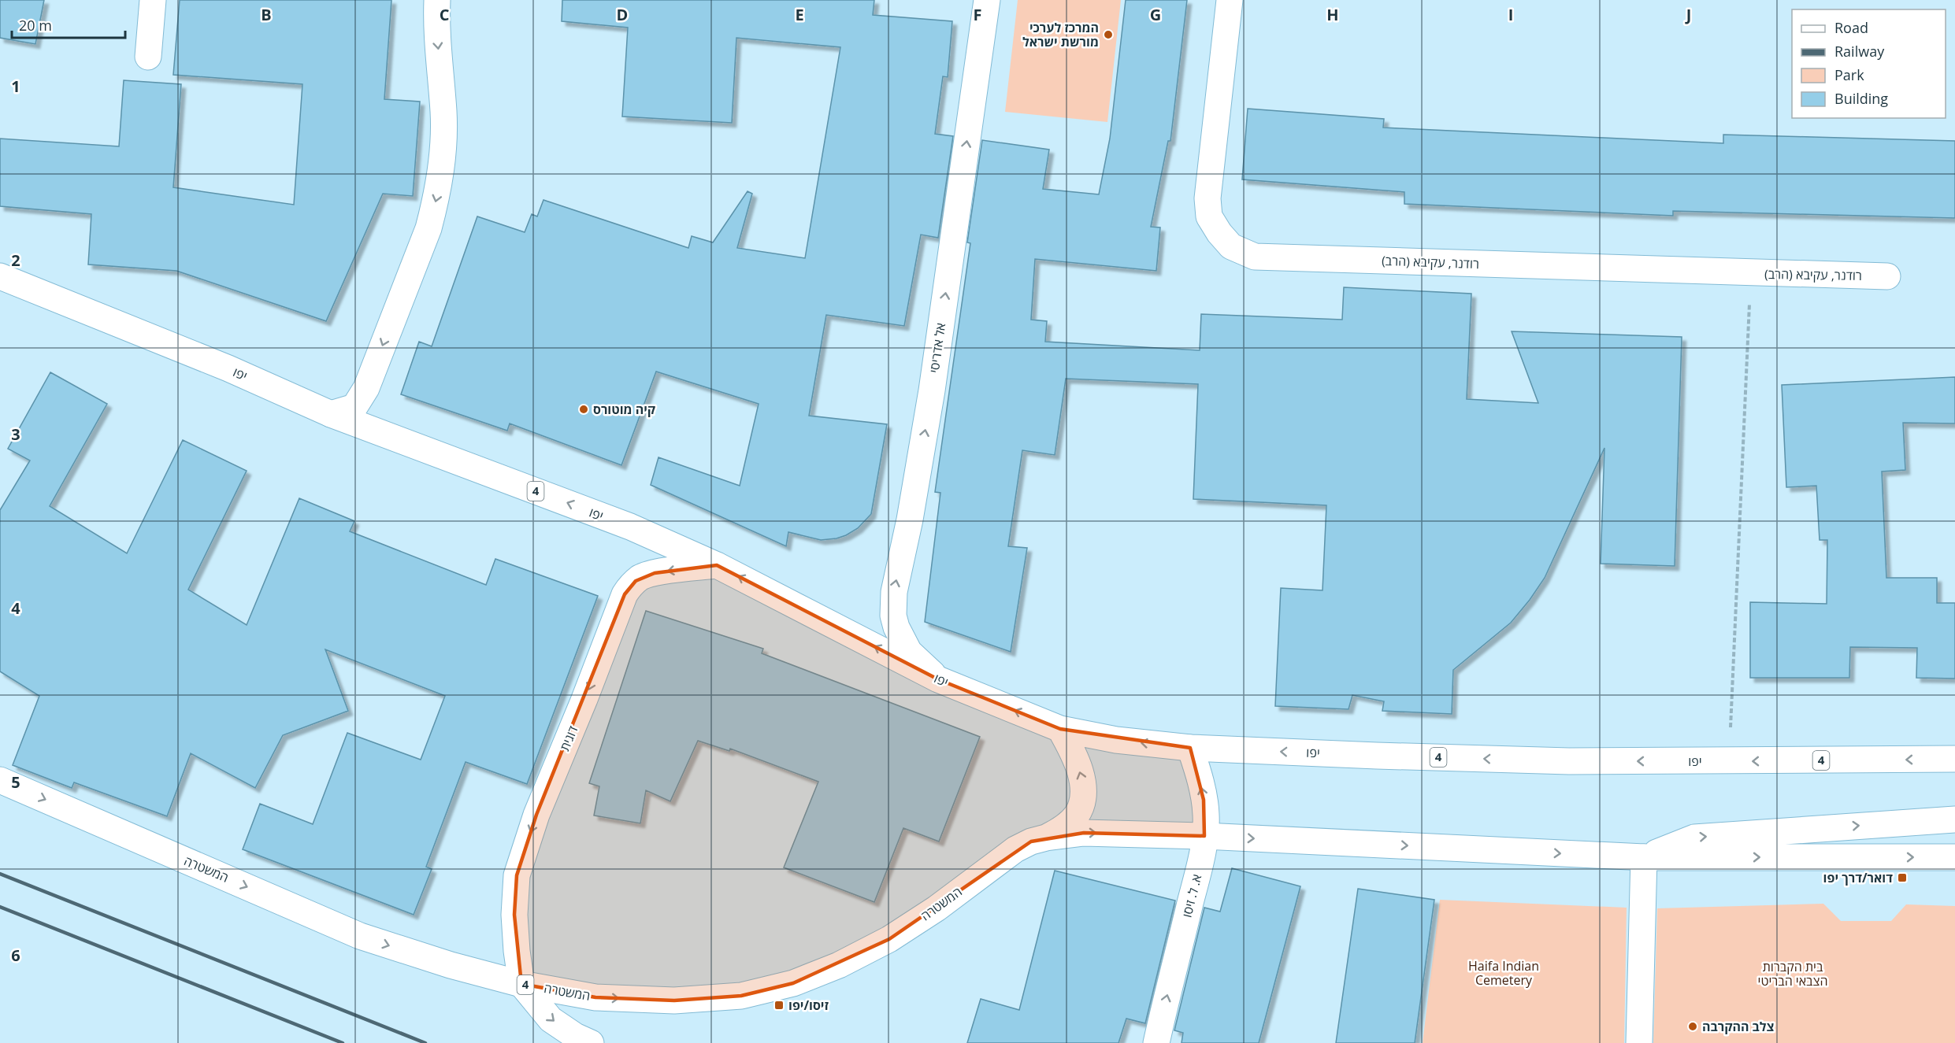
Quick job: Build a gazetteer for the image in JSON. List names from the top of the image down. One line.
{"streets":{"main road":["רודנר, עקיבא (הרב)","אל אדריסי","יפו","4","דוגית","המשטרה","א. ל. זיסו"]},"crossings":[["אל אדריסי","יפו"],["יפו","דוגית"],["יפו","א. ל. זיסו"],["4","המשטרה"],["4","א. ל. זיסו"],["דוגית","המשטרה"]],"one_way":["אל אדריסי","דוגית","המשטרה","א. ל. זיסו"],"parks":["Haifa Indian Cemetery","בית הקברות הצבאי הבריטי"],"places":{"other":["המרכז לערכי מורשת ישראל","קיה מוטורס","צלב ההקרבה"],"transit":["דואר/דרך יפו","זיסו/יפו"]},"legend":["Road","Railway","Park","Building"],"scale_bar":"20 m","grid":{"columns":["B","C","D","E","F","G","H","I","J"],"rows":["1","2","3","4","5","6"]}}
